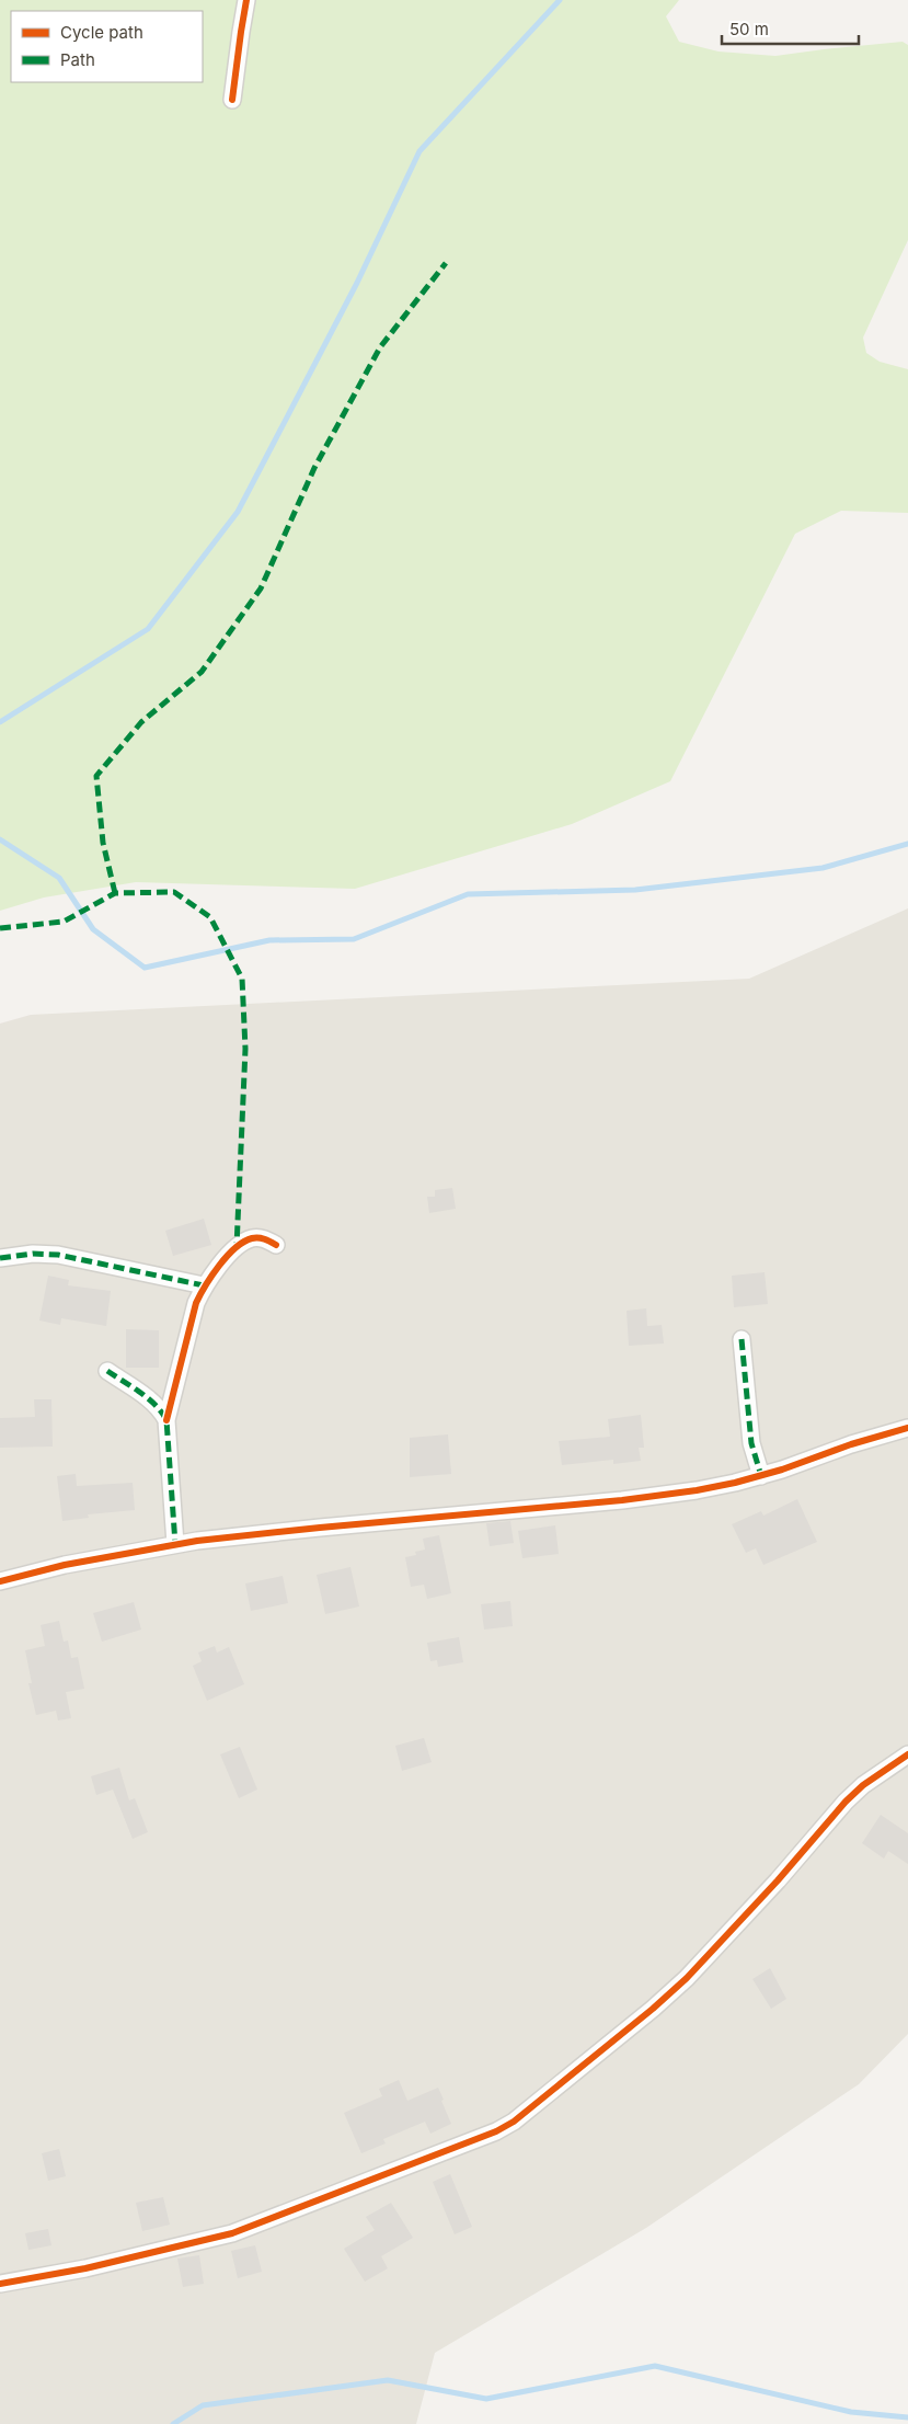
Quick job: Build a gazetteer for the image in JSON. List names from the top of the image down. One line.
{"legend":["Cycle path","Path"],"scale_bar":"50 m"}
